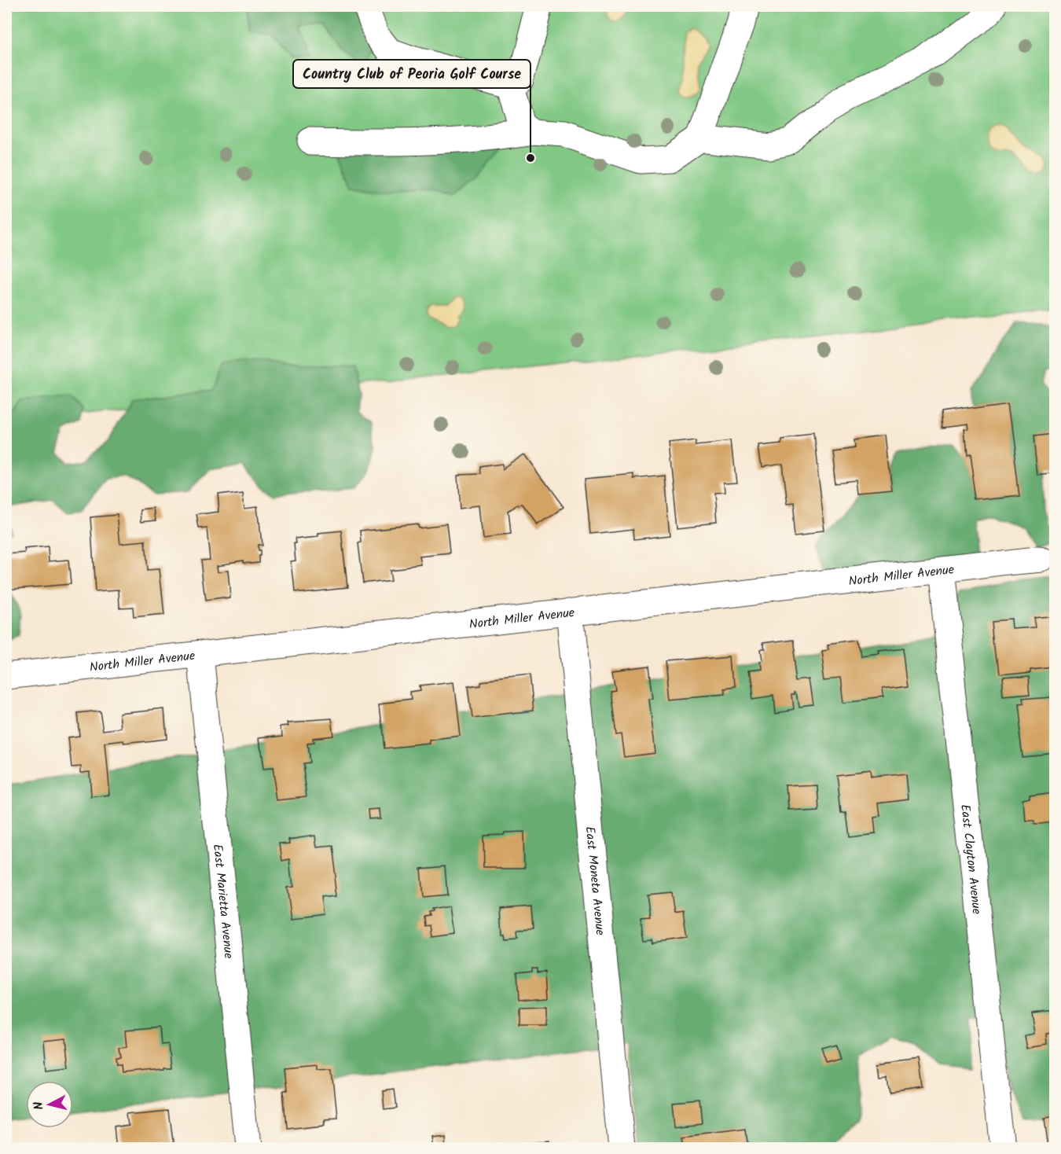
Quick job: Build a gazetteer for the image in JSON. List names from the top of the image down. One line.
{"streets":{"street":["North Miller Avenue","East Clayton Avenue","East Moneta Avenue","East Marietta Avenue"]},"crossings":[["North Miller Avenue","East Clayton Avenue"],["North Miller Avenue","East Moneta Avenue"],["North Miller Avenue","East Marietta Avenue"]],"places":["Country Club of Peoria Golf Course"],"north":"left"}
